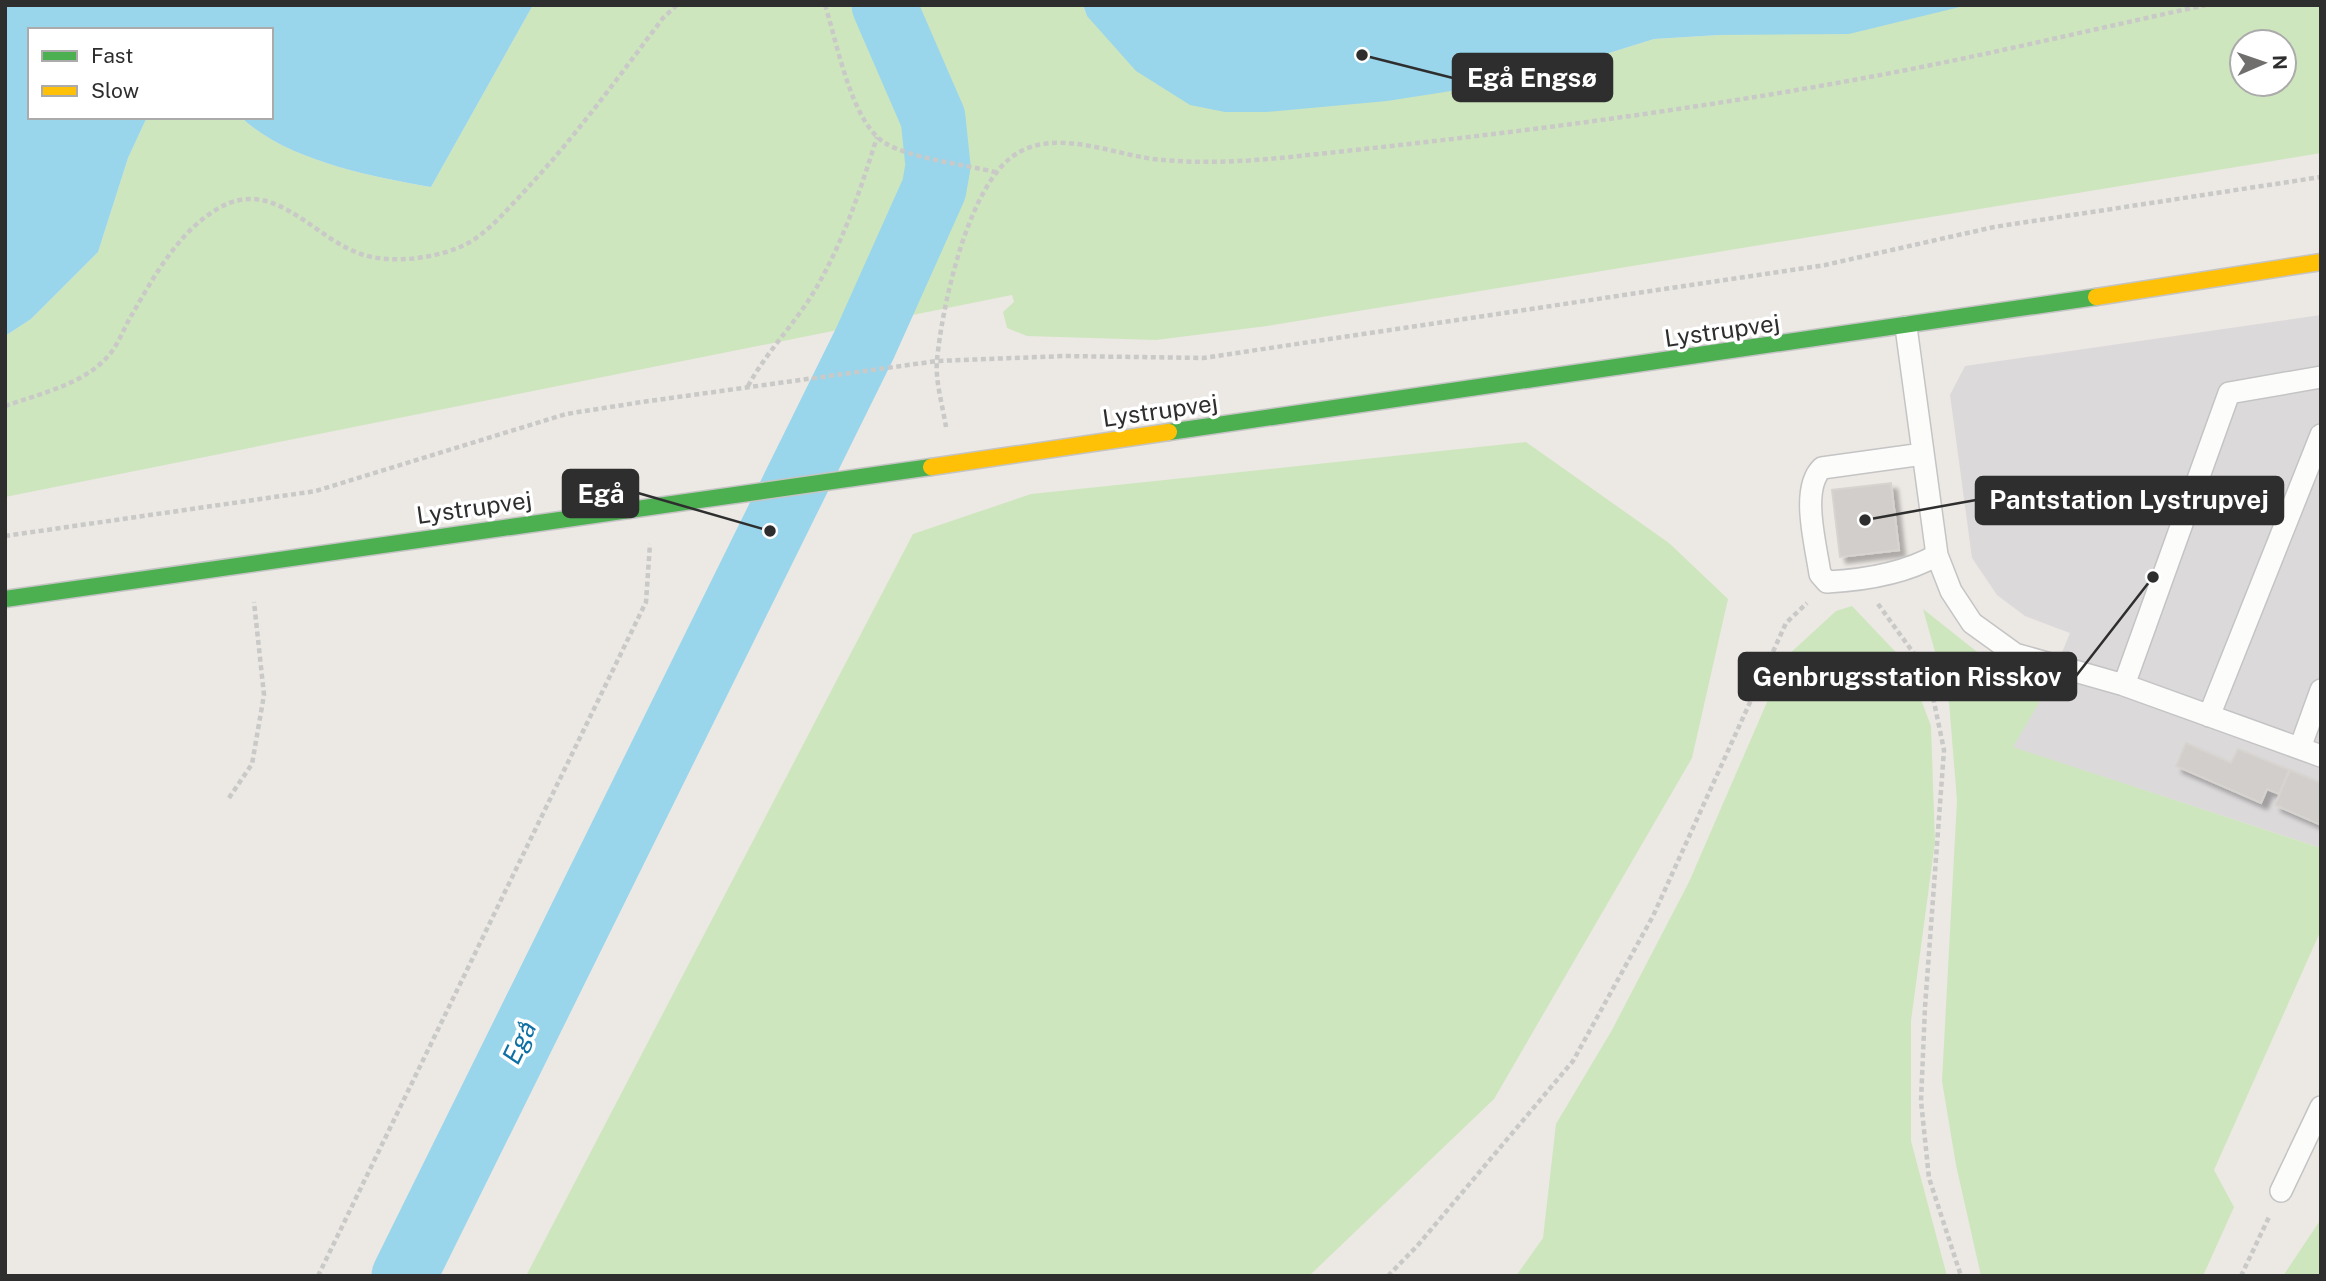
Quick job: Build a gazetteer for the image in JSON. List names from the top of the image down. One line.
{"streets":{"street":["Lystrupvej"]},"water":["Egå"],"places":["Egå Engsø","Pantstation Lystrupvej","Egå","Genbrugsstation Risskov"],"legend":["Fast","Slow"],"north":"right"}
